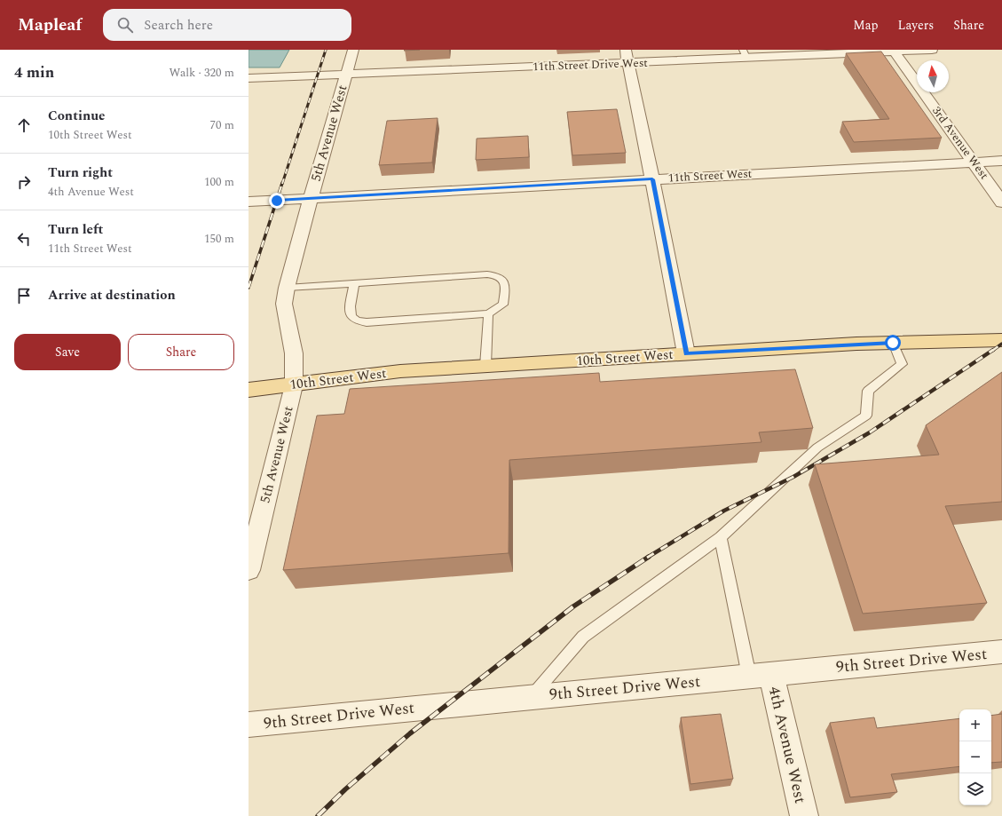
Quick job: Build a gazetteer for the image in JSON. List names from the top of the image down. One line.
{"streets":{"main road":["10th Street West"],"street":["11th Street Drive West","5th Avenue West","3rd Avenue West","11th Street West","9th Street Drive West","4th Avenue West"]},"crossings":[["11th Street Drive West","5th Avenue West"],["11th Street Drive West","3rd Avenue West"],["5th Avenue West","11th Street West"],["5th Avenue West","10th Street West"],["3rd Avenue West","11th Street West"],["9th Street Drive West","4th Avenue West"]],"north":"top","page":{"header":"Mapleaf","search":"Search here","nav":["Map","Layers","Share"],"heading":["4 min","Walk · 320 m"],"list":[["Continue","10th Street West","70 m"],["Turn right","4th Avenue West","100 m"],["Turn left","11th Street West","150 m"],"Arrive at destination"],"buttons":["Save","Share"],"map_buttons":["+","−"]}}
